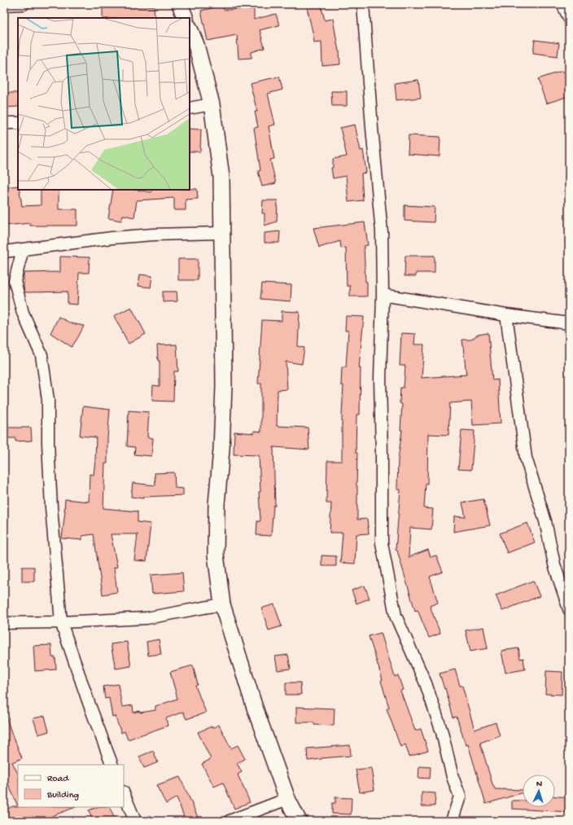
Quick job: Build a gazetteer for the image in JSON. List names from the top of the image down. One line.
{"legend":["Road","Building"],"north":"top"}
